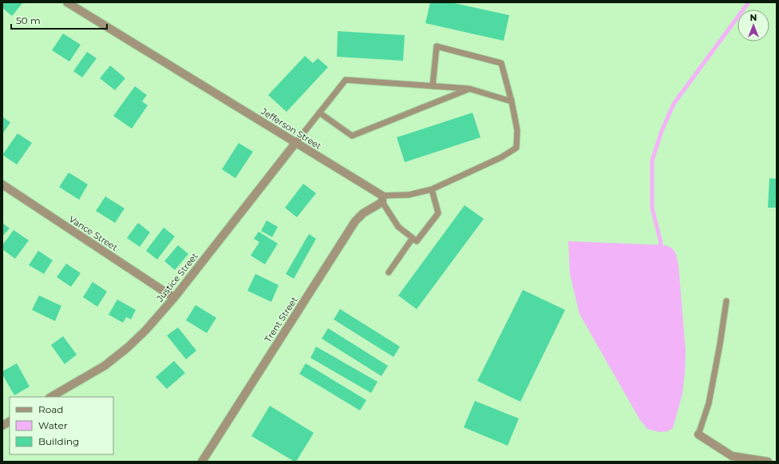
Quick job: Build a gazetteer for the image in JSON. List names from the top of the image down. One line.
{"streets":{"street":["Jefferson Street","Vance Street","Justice Street","Trent Street"]},"crossings":[["Jefferson Street","Justice Street"],["Jefferson Street","Trent Street"],["Vance Street","Justice Street"]],"legend":["Road","Water","Building"],"scale_bar":"50 m","north":"top"}
